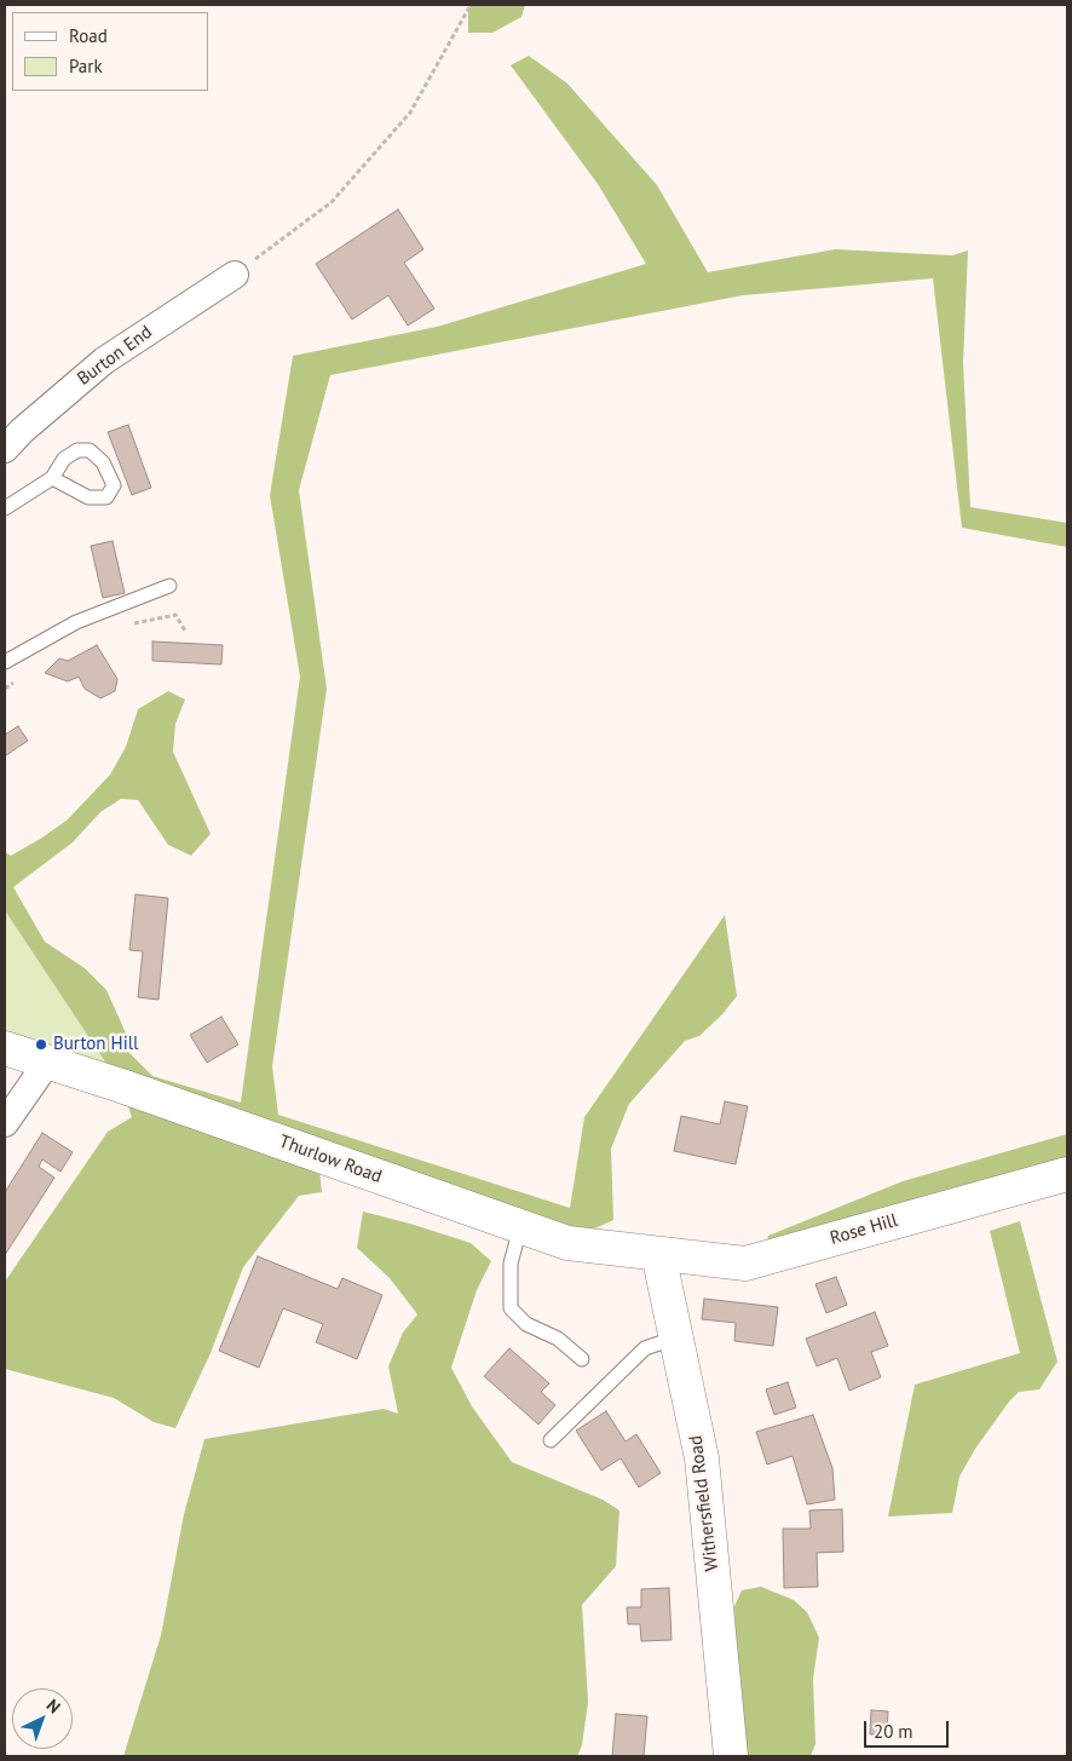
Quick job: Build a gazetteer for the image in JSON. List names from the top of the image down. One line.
{"streets":{"street":["Burton End","Thurlow Road","Rose Hill","Withersfield Road"]},"crossings":[["Thurlow Road","Rose Hill"],["Thurlow Road","Withersfield Road"],["Rose Hill","Withersfield Road"]],"places":["Burton Hill"],"legend":["Road","Park"],"scale_bar":"20 m","north":"top right"}
